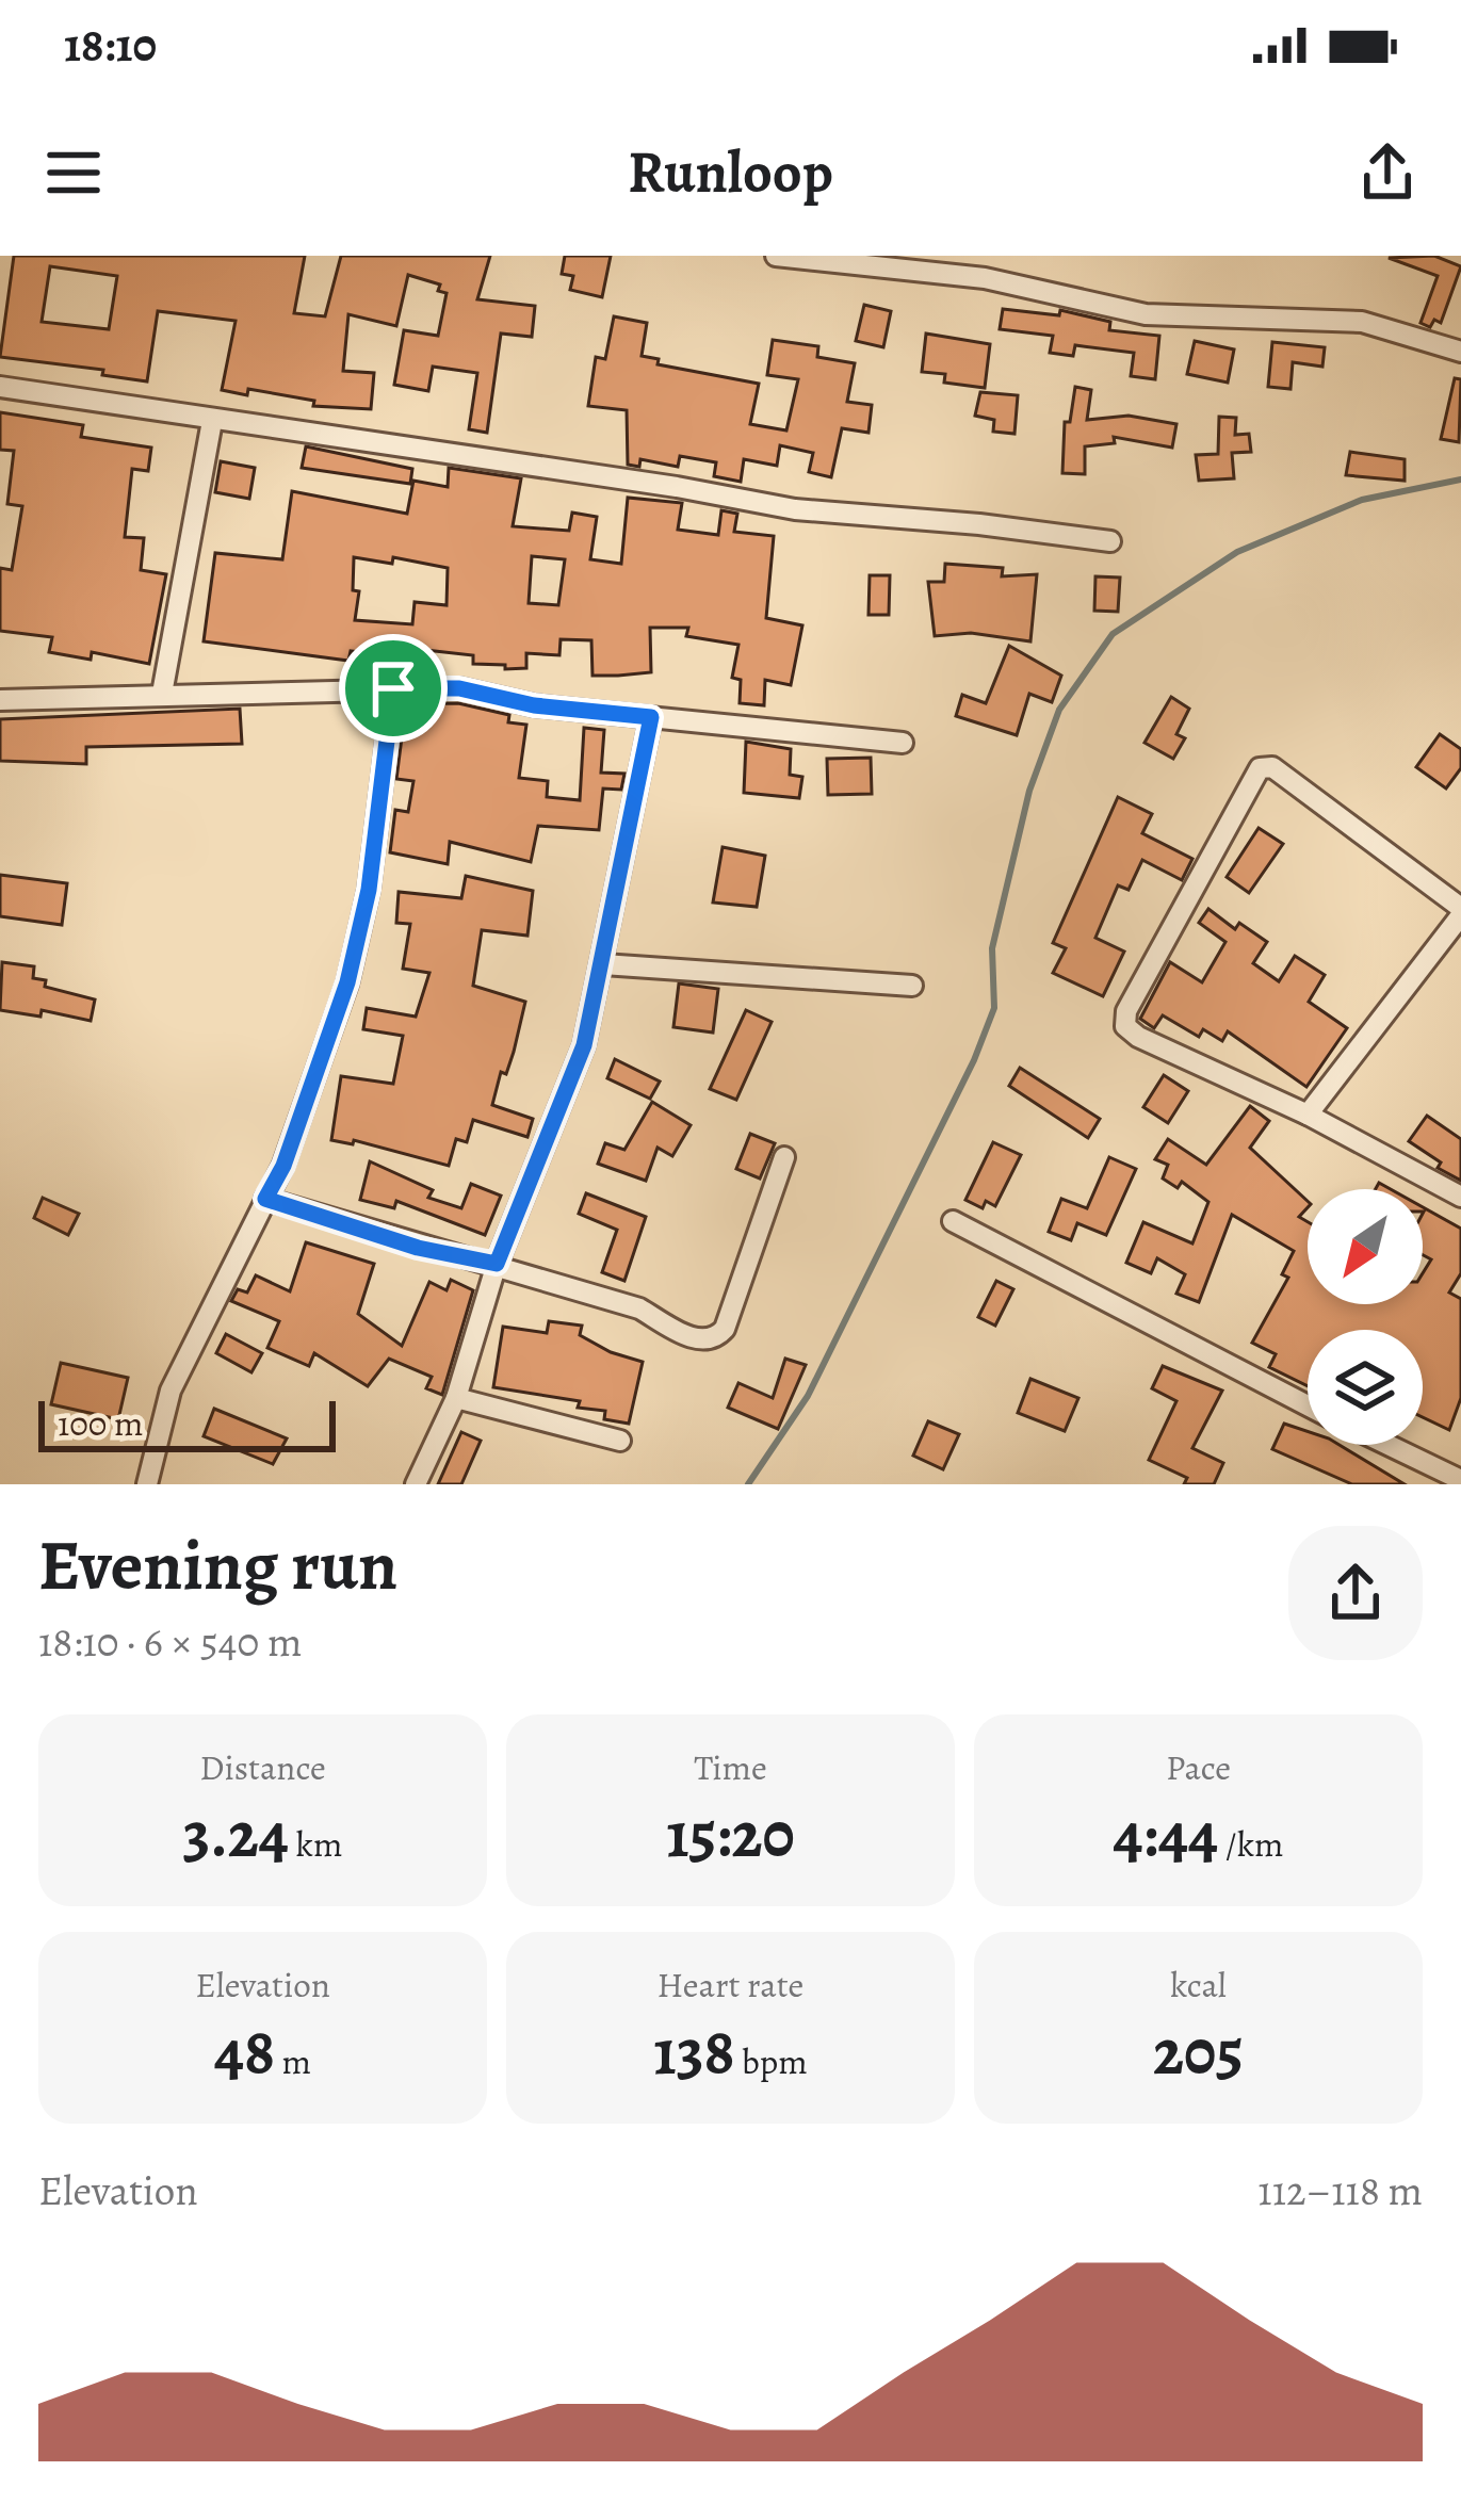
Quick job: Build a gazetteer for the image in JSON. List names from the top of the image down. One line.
{"scale_bar":"100 m","north":"bottom left","page":{"status":"18:10","header":"Runloop","scale":"100 m","heading":["Evening run","18:10 · 6 × 540 m"],"stats":[["Distance","3.24 km"],["Time","15:20"],["Pace","4:44 /km"],["Elevation","48 m"],["Heart rate","138 bpm"],["kcal","205"]],"chart":["Elevation","112–118 m"]}}
